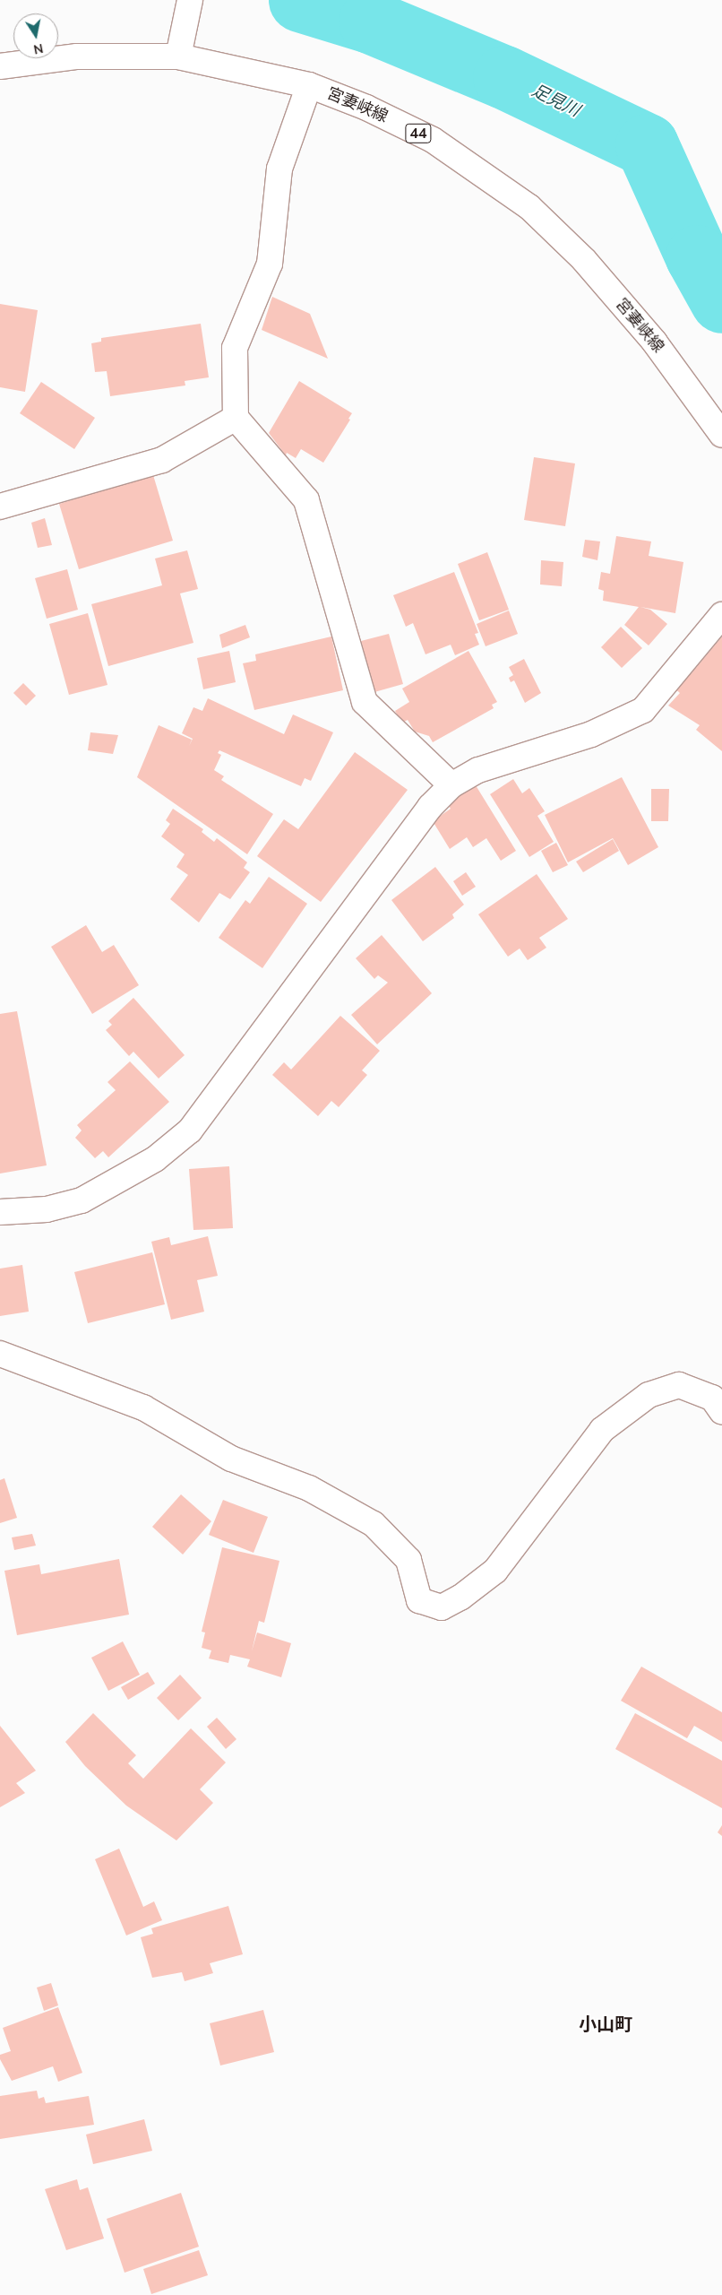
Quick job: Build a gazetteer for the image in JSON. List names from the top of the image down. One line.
{"streets":{"street":["宮妻峡線","44"]},"districts":["小山町"],"water":["足見川"],"north":"bottom"}
